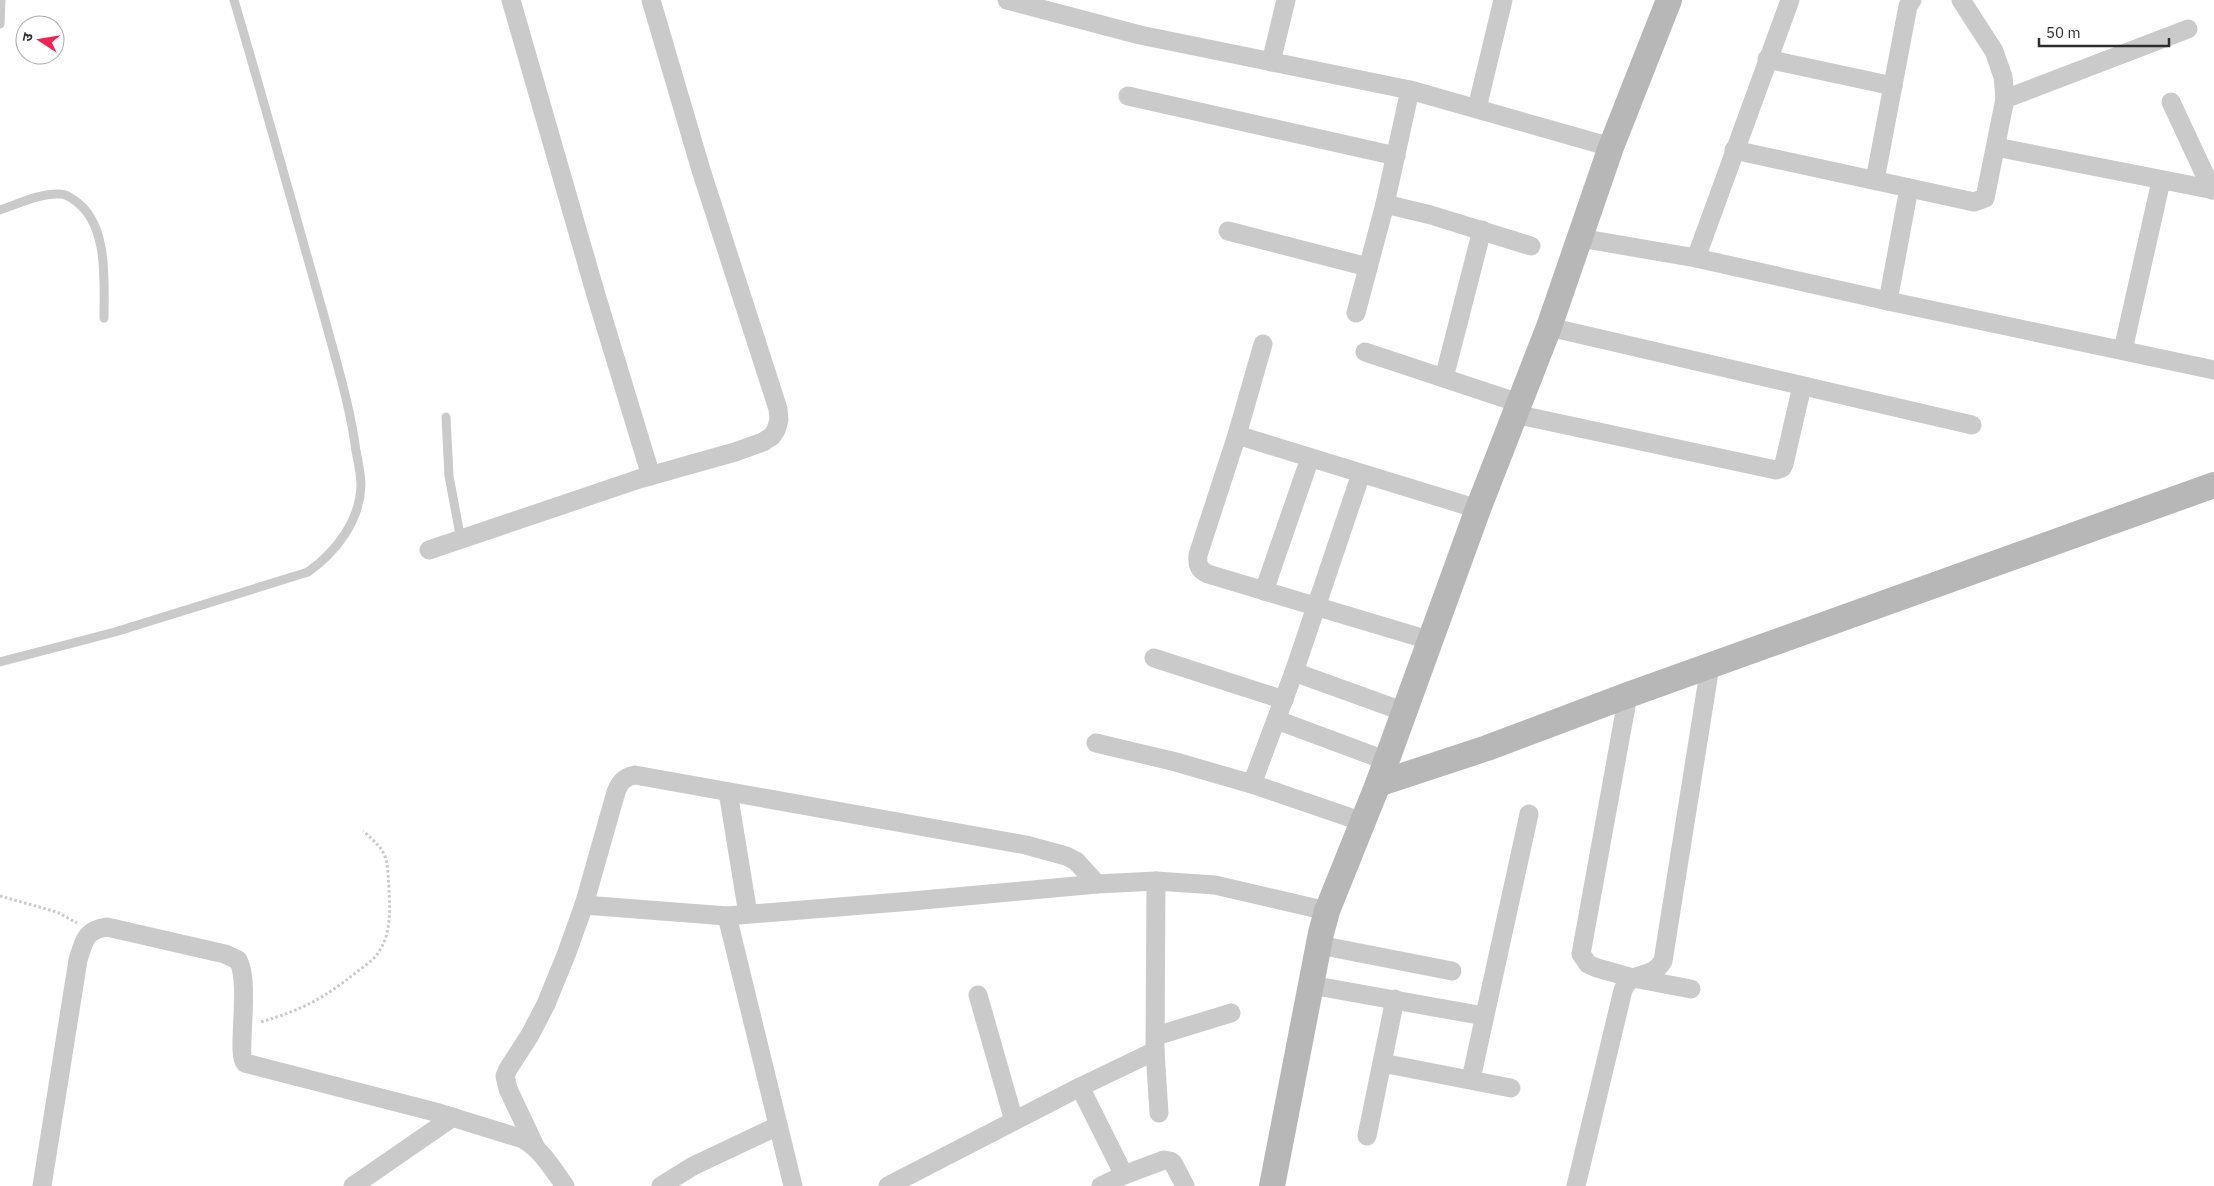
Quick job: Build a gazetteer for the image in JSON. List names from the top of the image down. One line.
{"scale_bar":"50 m","north":"left"}
